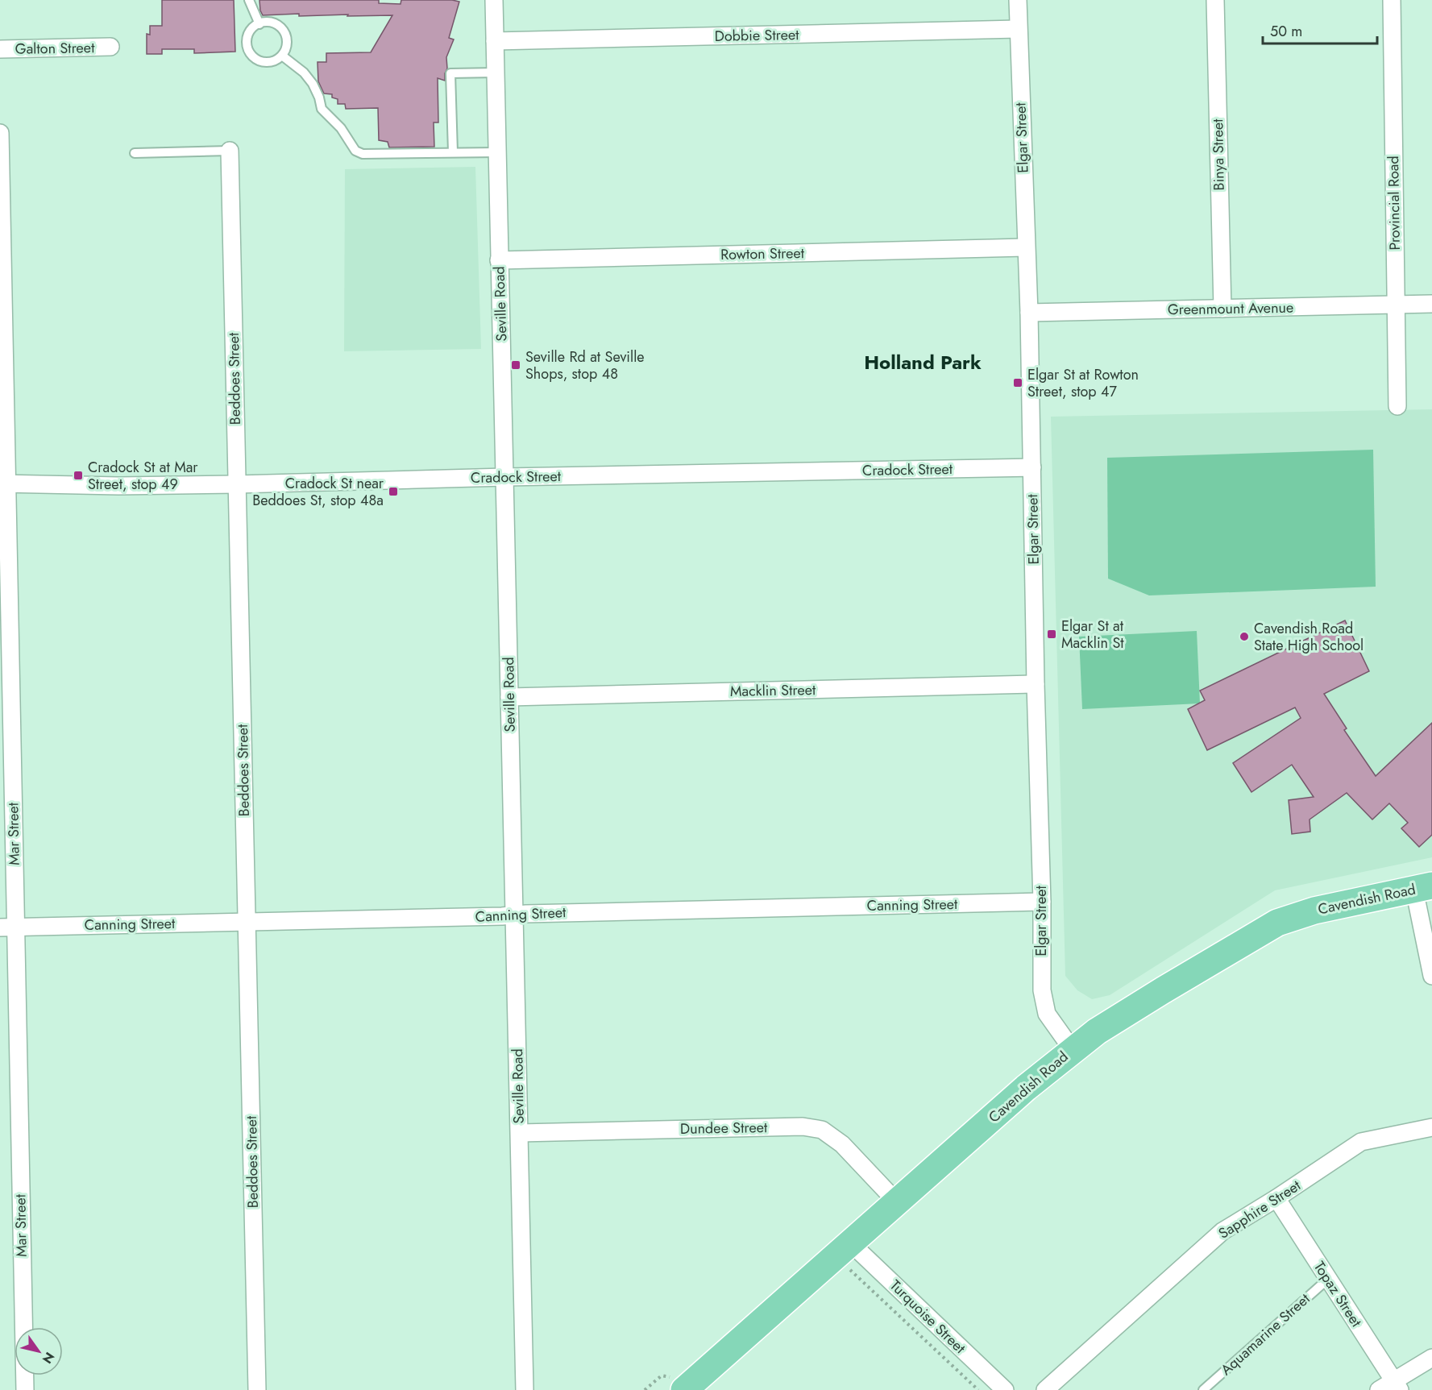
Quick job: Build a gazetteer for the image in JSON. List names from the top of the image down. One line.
{"streets":{"main road":["Cavendish Road"],"street":["Dobbie Street","Galton Street","Elgar Street","Binya Street","Provincial Road","Rowton Street","Seville Road","Greenmount Avenue","Beddoes Street","Cradock Street","Macklin Street","Mar Street","Canning Street","Dundee Street","Sapphire Street","Topaz Street","Turquoise Street"],"lane":["Aquamarine Street"]},"crossings":[["Dobbie Street","Elgar Street"],["Dobbie Street","Seville Road"],["Elgar Street","Rowton Street"],["Elgar Street","Greenmount Avenue"],["Elgar Street","Cradock Street"],["Elgar Street","Macklin Street"],["Elgar Street","Cavendish Road"],["Elgar Street","Canning Street"],["Binya Street","Greenmount Avenue"],["Provincial Road","Greenmount Avenue"],["Rowton Street","Seville Road"],["Seville Road","Cradock Street"],["Seville Road","Macklin Street"],["Seville Road","Canning Street"],["Seville Road","Dundee Street"],["Beddoes Street","Cradock Street"],["Beddoes Street","Canning Street"],["Cradock Street","Mar Street"],["Mar Street","Canning Street"],["Cavendish Road","Dundee Street"],["Cavendish Road","Turquoise Street"],["Sapphire Street","Topaz Street"],["Topaz Street","Aquamarine Street"]],"districts":["Holland Park"],"places":{"transit":["Seville Rd at Seville Shops, stop 48","Elgar St at Rowton Street, stop 47","Cradock St at Mar Street, stop 49","Cradock St near Beddoes St, stop 48a","Elgar St at Macklin St"],"other":["Cavendish Road State High School"]},"scale_bar":"50 m","north":"bottom right"}
